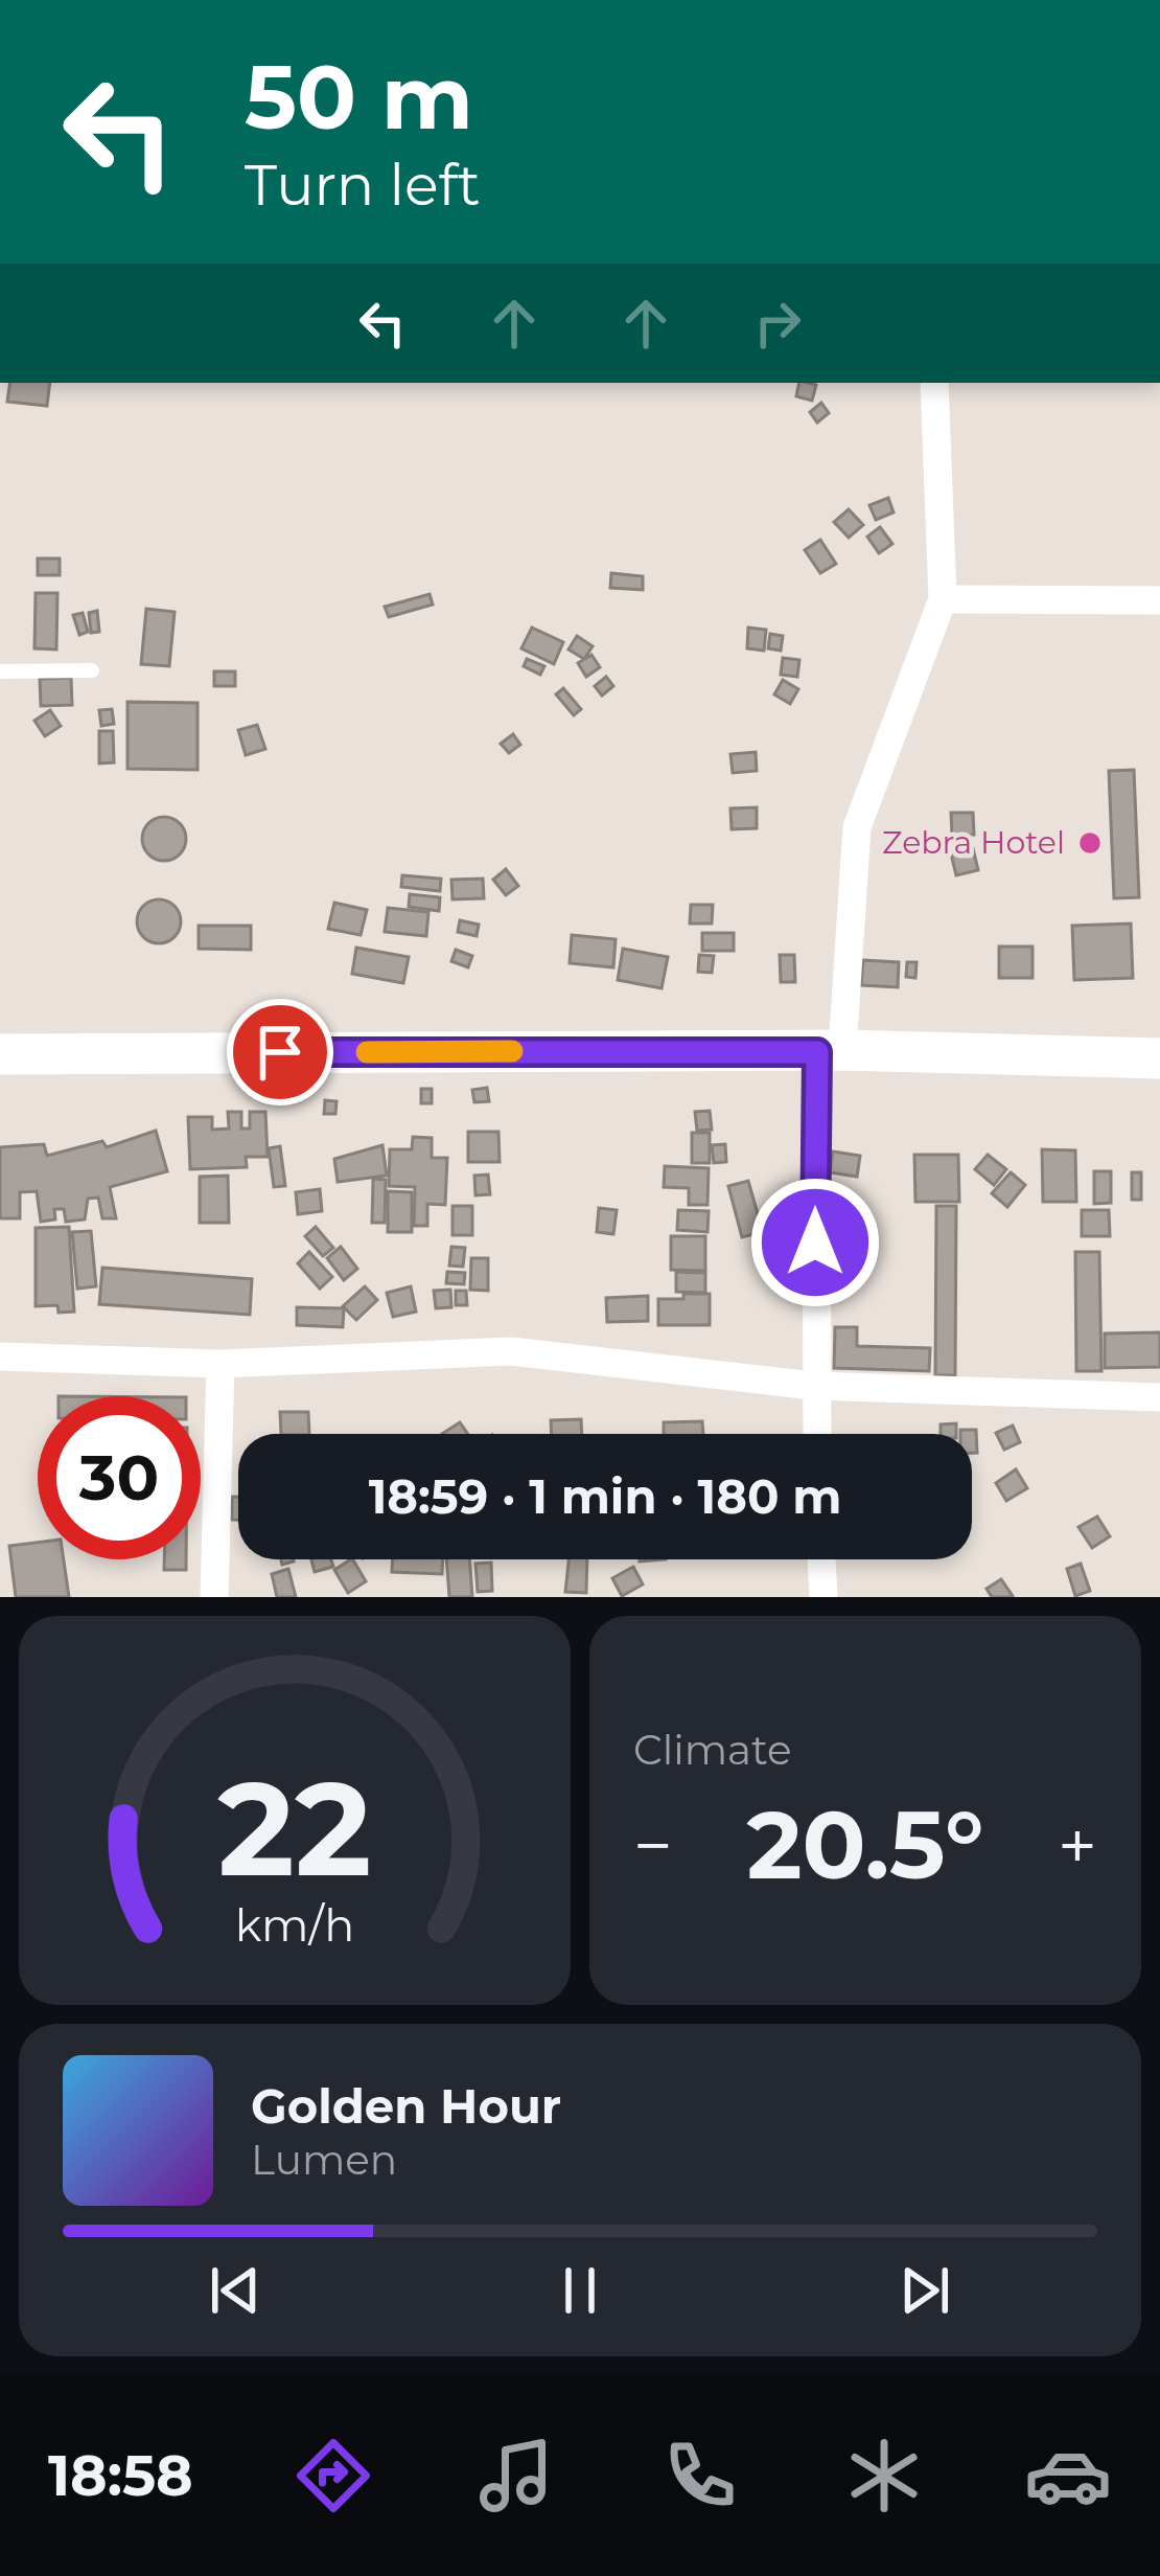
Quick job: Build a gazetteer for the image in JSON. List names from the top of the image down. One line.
{"places":["Zebra Hotel"],"page":{"turn":["50 m","Turn left"],"limit":"30","trip":"18:59 · 1 min · 180 m","tile":"Climate","heat":["−","20.5°","+"],"song":["Golden Hour","Lumen"],"tabs":"18:58","gauge":["22","km/h"]}}
